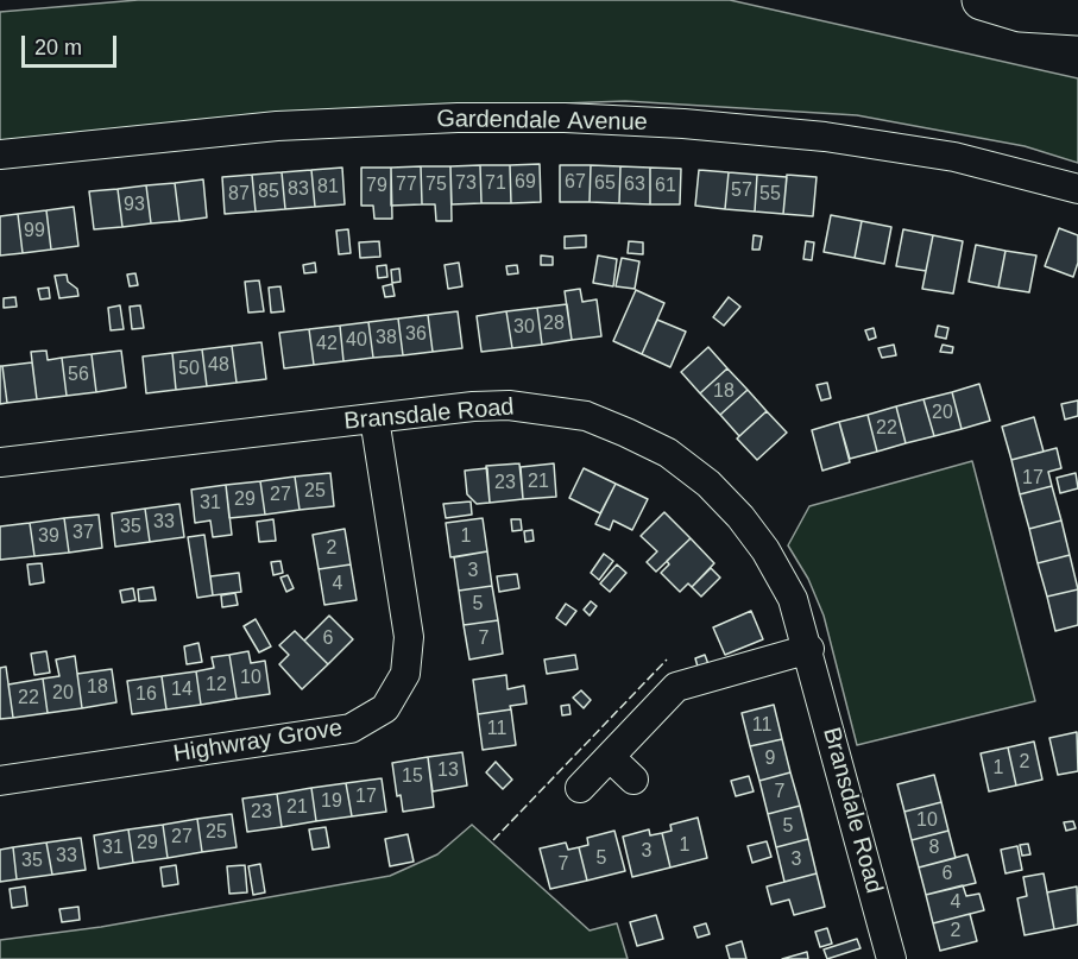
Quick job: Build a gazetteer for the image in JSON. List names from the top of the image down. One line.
{"streets":{"street":["Gardendale Avenue","Bransdale Road","Highwray Grove"]},"crossings":[["Bransdale Road","Highwray Grove"]],"house_numbers":["69","67","73","71","65","77","75","63","79","61","81","83","57","85","87","55","93","99","28","30","36","38","40","42","48","50","56","18","20","22","17","21","23","25","27","29","31","33","35","37","39","1","2","3","4","5","6","7","10","12","18","14","20","16","22","11","11","9","2","1","13","15","7","17","19","21","23","10","5","25","27","29","1","31","8","3","33","5","3","35","7","6","4","2"],"scale_bar":"20 m"}
